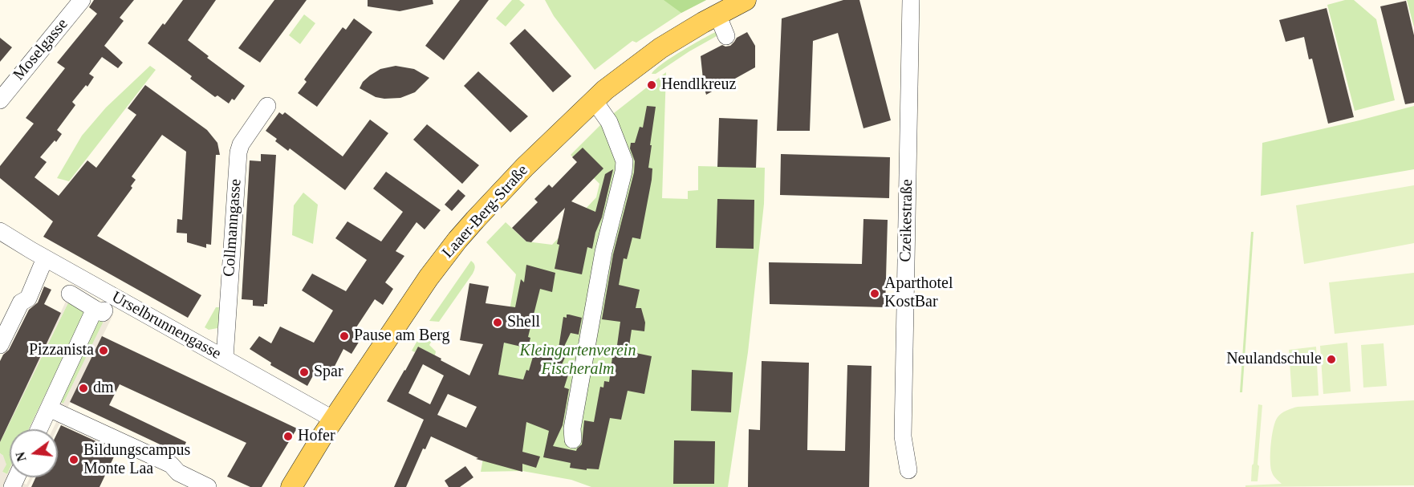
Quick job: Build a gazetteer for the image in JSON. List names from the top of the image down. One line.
{"streets":{"main road":["Laaer-Berg-Straße"],"street":["Moselgasse","Czeikestraße","Collmanngasse","Urselbrunnengasse"]},"crossings":[["Laaer-Berg-Straße","Urselbrunnengasse"],["Collmanngasse","Urselbrunnengasse"]],"parks":["Kleingartenverein Fischeralm"],"places":["Hendlkreuz","Aparthotel KostBar","Shell","Pause am Berg","Pizzanista","Neulandschule","Spar","dm","Hofer","Bildungscampus Monte Laa"],"north":"left"}
